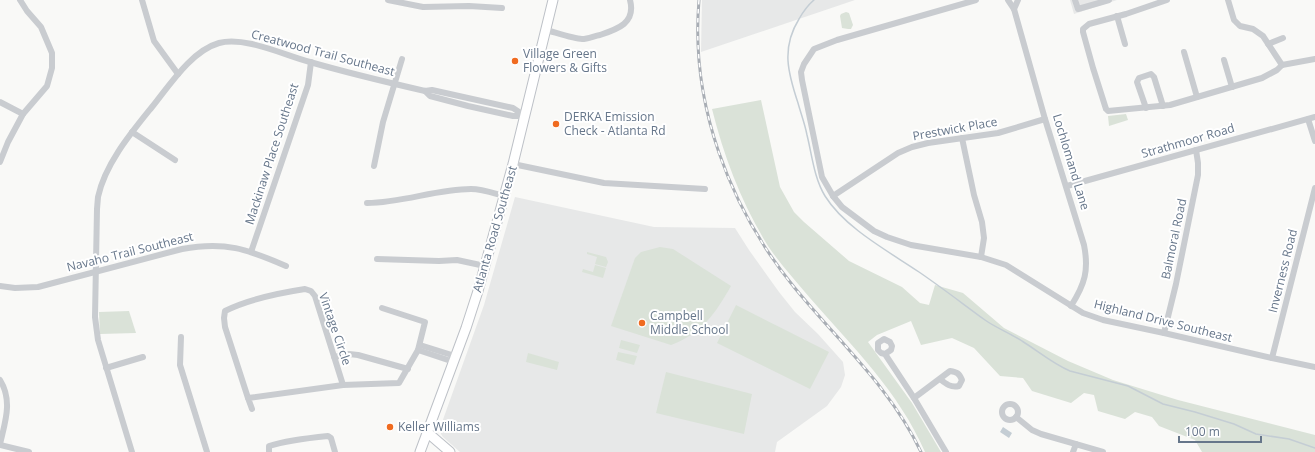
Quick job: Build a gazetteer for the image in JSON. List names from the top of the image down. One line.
{"streets":{"main road":["Atlanta Road Southeast"],"street":["Creatwood Trail Southeast","Prestwick Place","Strathmoor Road","Mackinaw Place Southeast","Lochlomand Lane","Balmoral Road","Navaho Trail Southeast","Inverness Road","Highland Drive Southeast","Vintage Circle"]},"crossings":[["Creatwood Trail Southeast","Mackinaw Place Southeast"],["Creatwood Trail Southeast","Atlanta Road Southeast"],["Creatwood Trail Southeast","Navaho Trail Southeast"],["Prestwick Place","Lochlomand Lane"],["Prestwick Place","Highland Drive Southeast"],["Strathmoor Road","Lochlomand Lane"],["Strathmoor Road","Balmoral Road"],["Mackinaw Place Southeast","Navaho Trail Southeast"],["Lochlomand Lane","Highland Drive Southeast"],["Balmoral Road","Highland Drive Southeast"],["Inverness Road","Highland Drive Southeast"]],"places":["Village Green Flowers & Gifts","DERKA Emission Check - Atlanta Rd","Campbell Middle School","Keller Williams"],"scale_bar":"100 m"}
